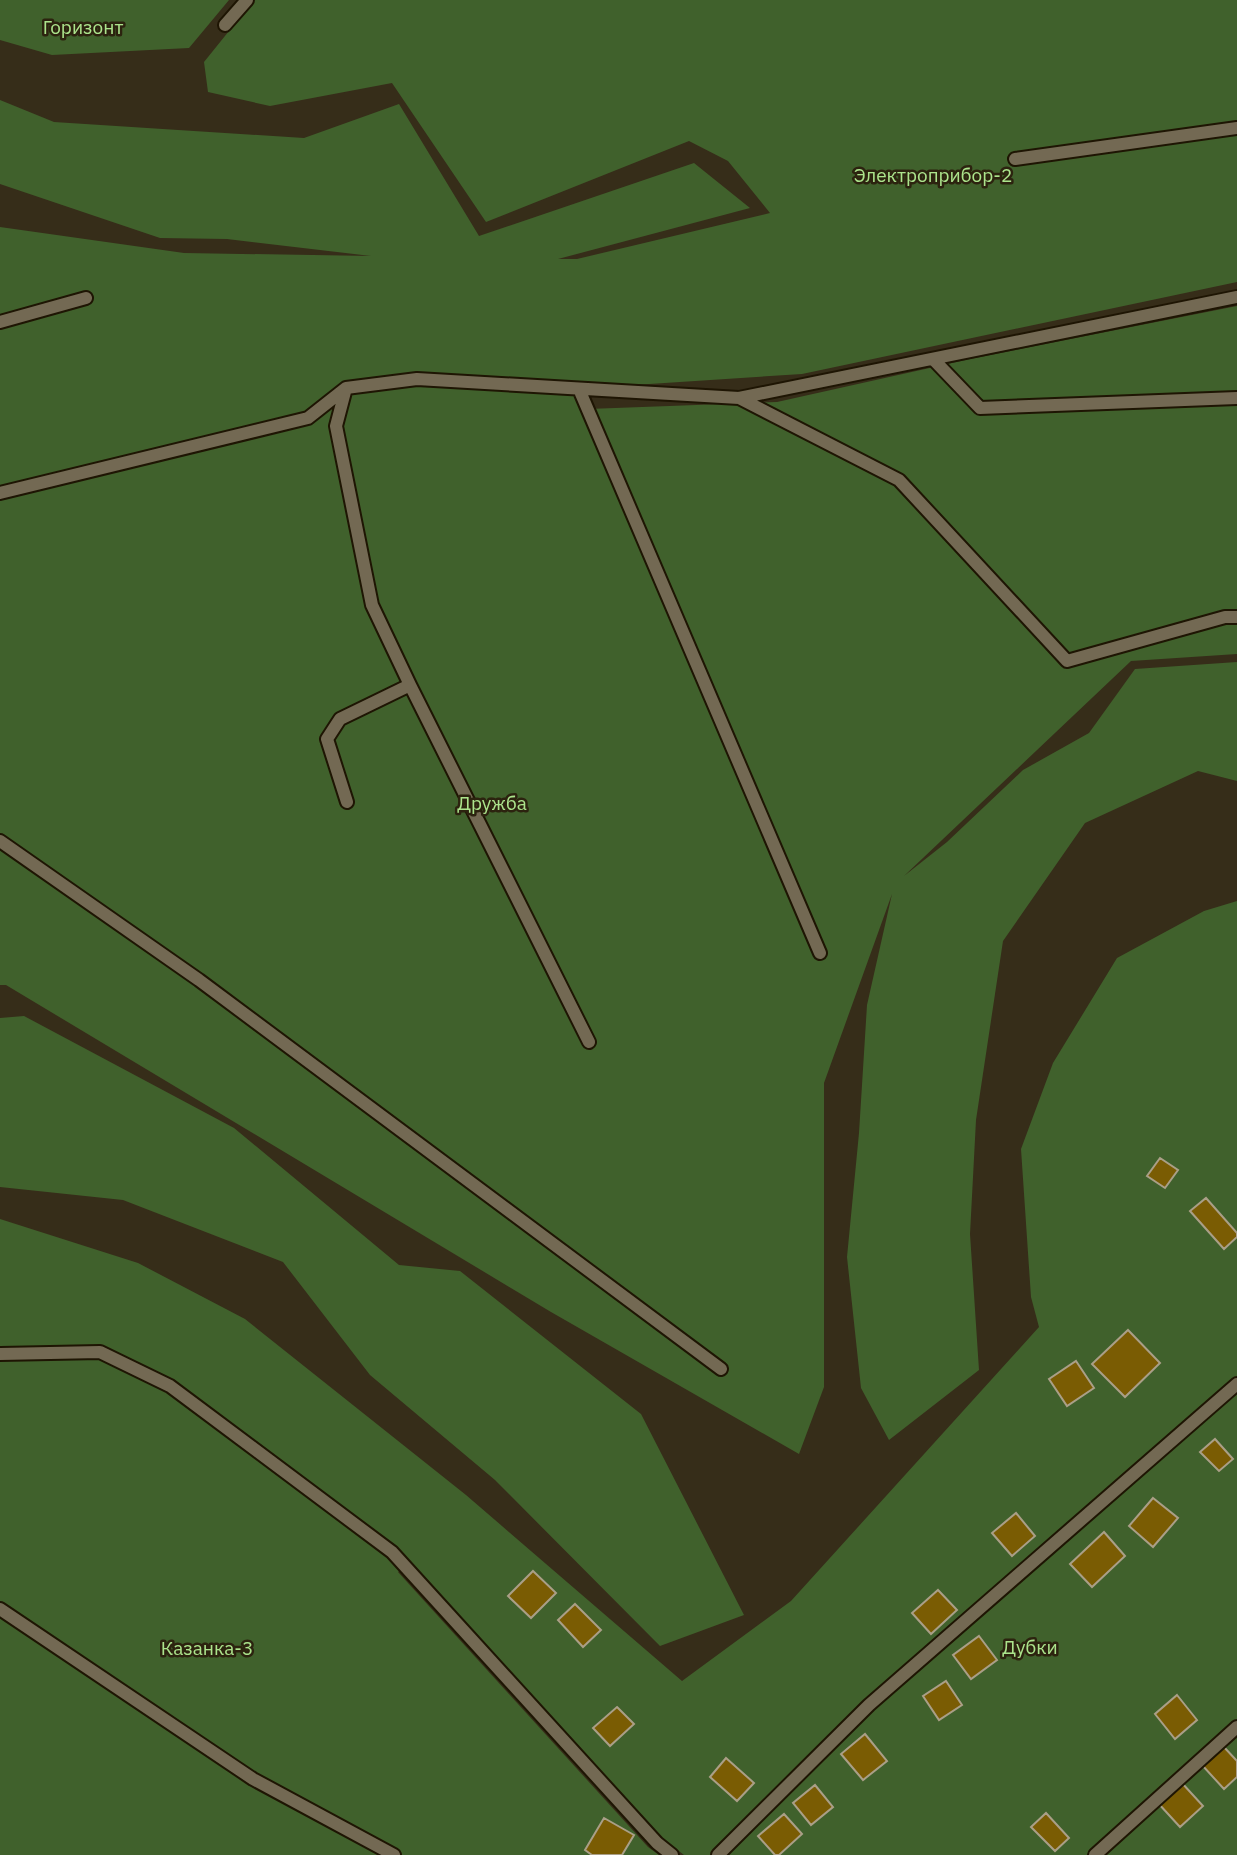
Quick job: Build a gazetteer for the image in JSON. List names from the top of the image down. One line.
{"parks":["Горизонт","Электроприбор-2","Дружба","Дубки","Казанка-3"]}
